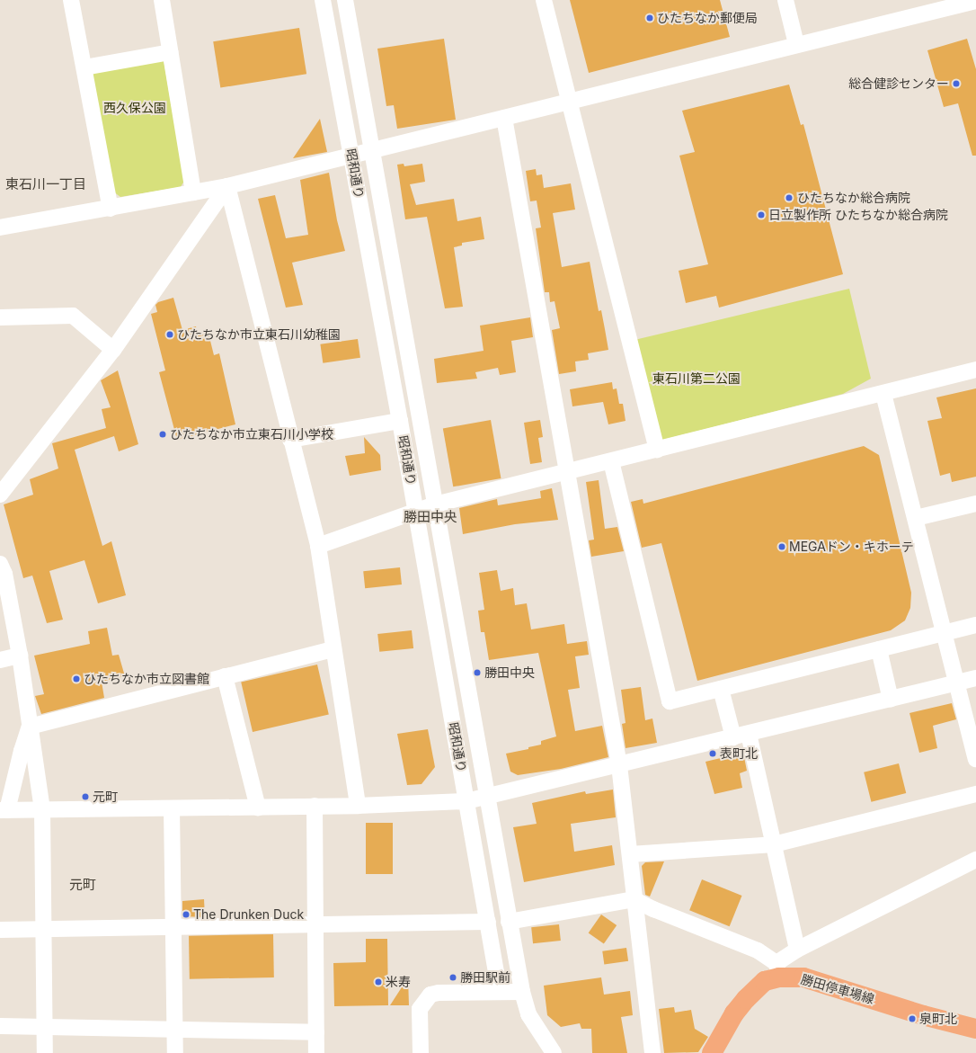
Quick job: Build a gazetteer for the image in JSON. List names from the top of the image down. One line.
{"streets":{"main road":["勝田停車場線"],"street":["昭和通り"]},"districts":["東石川一丁目","勝田中央","元町"],"parks":["西久保公園","東石川第二公園"],"places":["ひたちなか郵便局","総合健診センター","ひたちなか総合病院","日立製作所 ひたちなか総合病院","ひたちなか市立東石川幼稚園","ひたちなか市立東石川小学校","MEGAドン・キホーテ","勝田中央","ひたちなか市立図書館","表町北","元町","The Drunken Duck","勝田駅前","米寿","泉町北"]}
